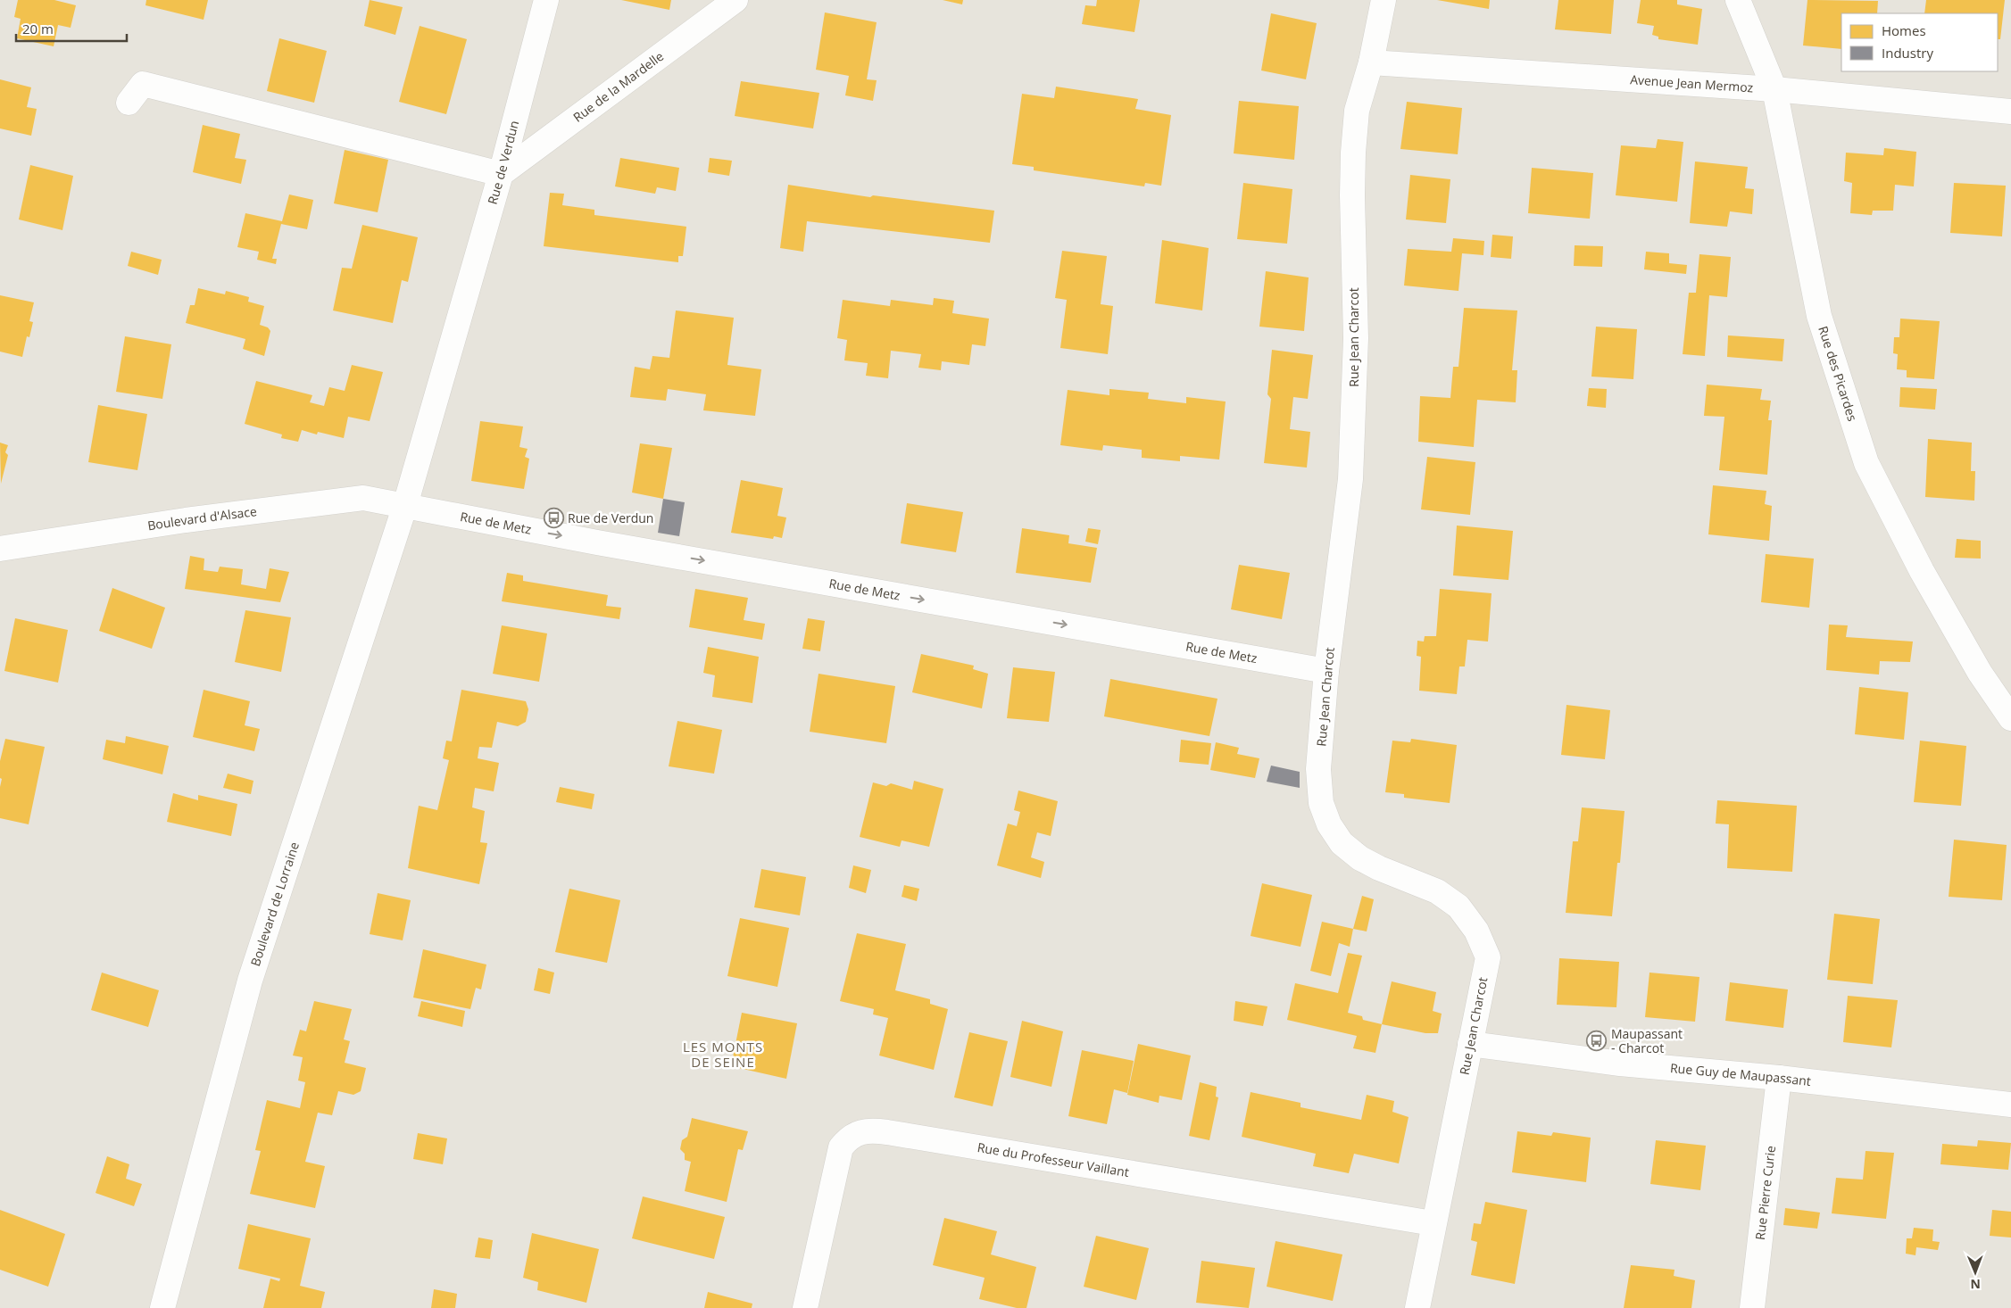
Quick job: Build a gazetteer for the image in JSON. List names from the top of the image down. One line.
{"streets":{"street":["Avenue Jean Mermoz","Rue de la Mardelle","Rue de Verdun","Rue Jean Charcot","Rue des Picardes","Boulevard d'Alsace","Rue de Metz","Boulevard de Lorraine","Rue Guy de Maupassant","Rue du Professeur Vaillant","Rue Pierre Curie"]},"crossings":[["Avenue Jean Mermoz","Rue Jean Charcot"],["Avenue Jean Mermoz","Rue des Picardes"],["Rue de la Mardelle","Rue de Verdun"],["Rue de Verdun","Boulevard d'Alsace"],["Rue de Verdun","Rue de Metz"],["Rue de Verdun","Boulevard de Lorraine"],["Rue Jean Charcot","Rue de Metz"],["Rue Jean Charcot","Rue Guy de Maupassant"],["Rue Jean Charcot","Rue du Professeur Vaillant"],["Boulevard d'Alsace","Rue de Metz"],["Boulevard d'Alsace","Boulevard de Lorraine"],["Rue de Metz","Boulevard de Lorraine"],["Rue Guy de Maupassant","Rue Pierre Curie"]],"one_way":["Rue de Metz"],"districts":["LES MONTS DE SEINE"],"places":{"bus stop":["Rue de Verdun","Maupassant - Charcot"]},"legend":["Homes","Industry"],"scale_bar":"20 m","north":"bottom"}
